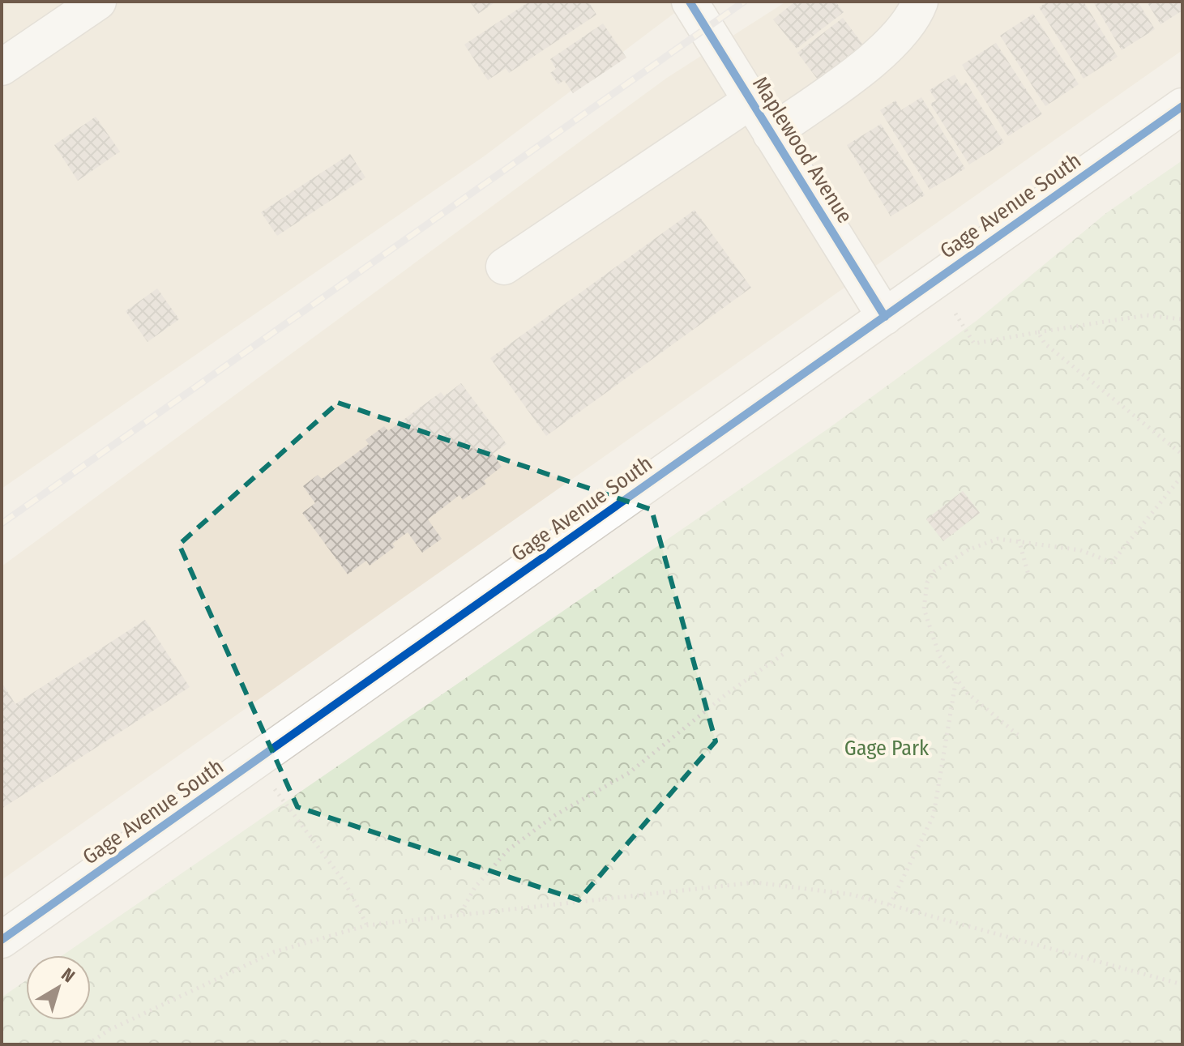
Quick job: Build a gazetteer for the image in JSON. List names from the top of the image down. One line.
{"streets":{"street":["Maplewood Avenue","Gage Avenue South"]},"crossings":[["Maplewood Avenue","Gage Avenue South"]],"parks":["Gage Park"],"north":"top right"}
